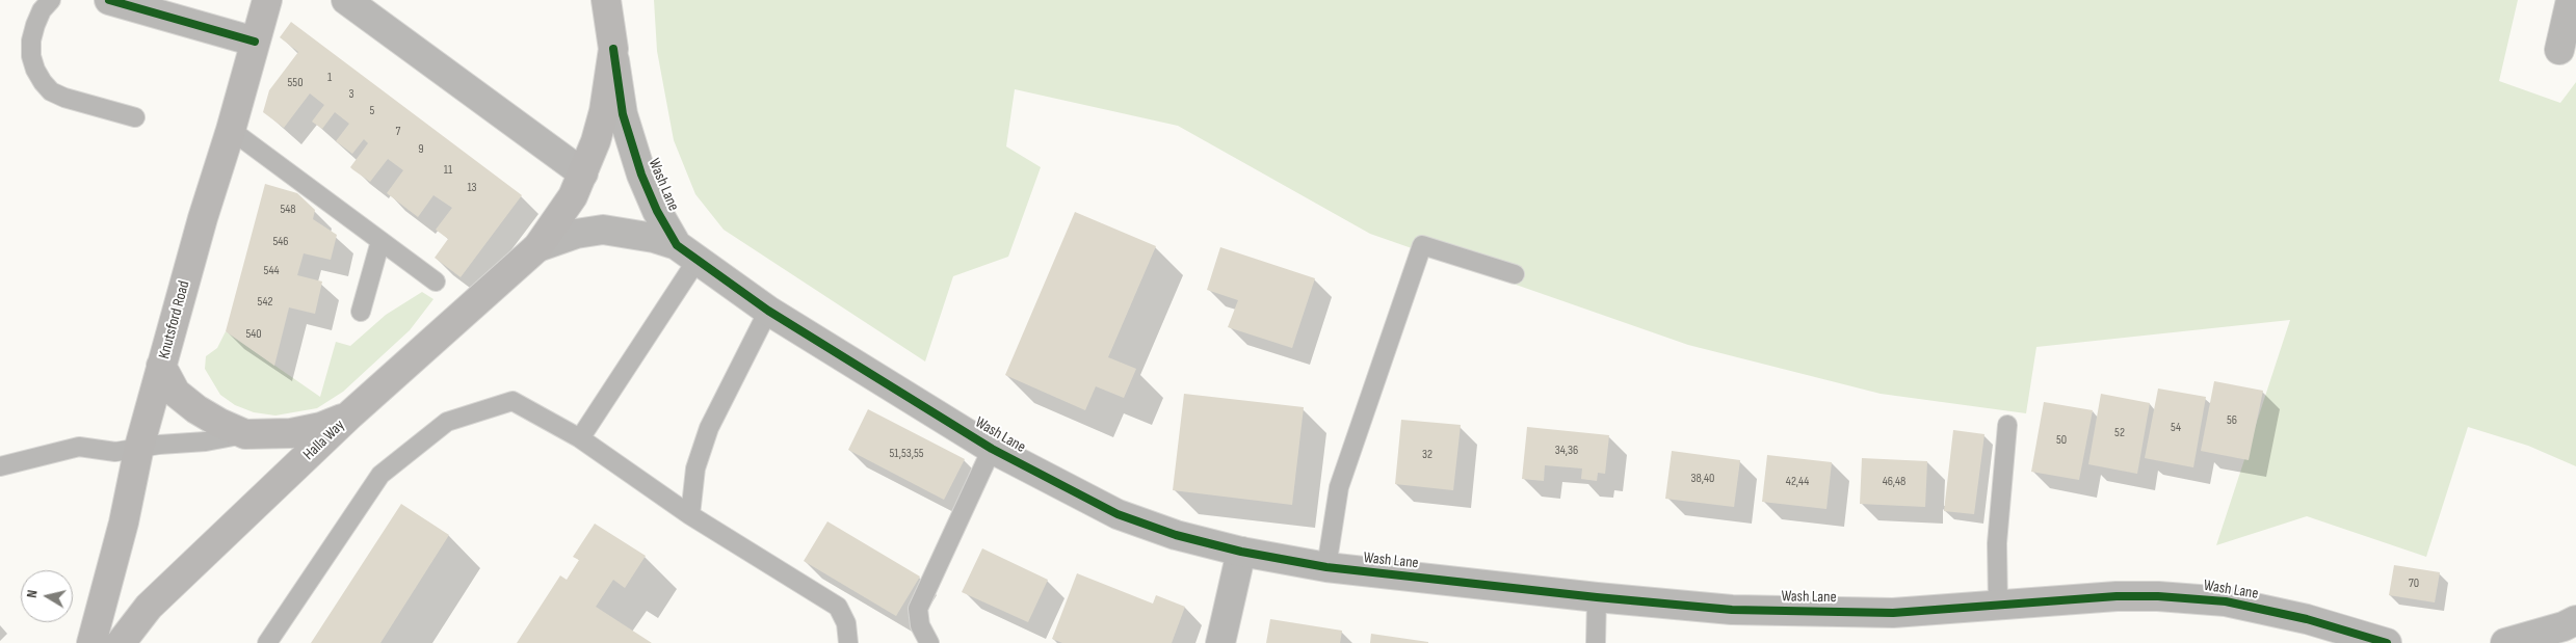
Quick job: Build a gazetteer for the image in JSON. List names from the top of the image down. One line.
{"streets":{"highway":["Knutsford Road","Halla Way"],"street":["Wash Lane"]},"crossings":[["Wash Lane","Halla Way"]],"house_numbers":["1","550","3","5","7","9","11","13","548","546","544","542","540","56","54","52","50","34,36","51,53,55","32","38,40","42,44","46,48","70"],"north":"left"}
